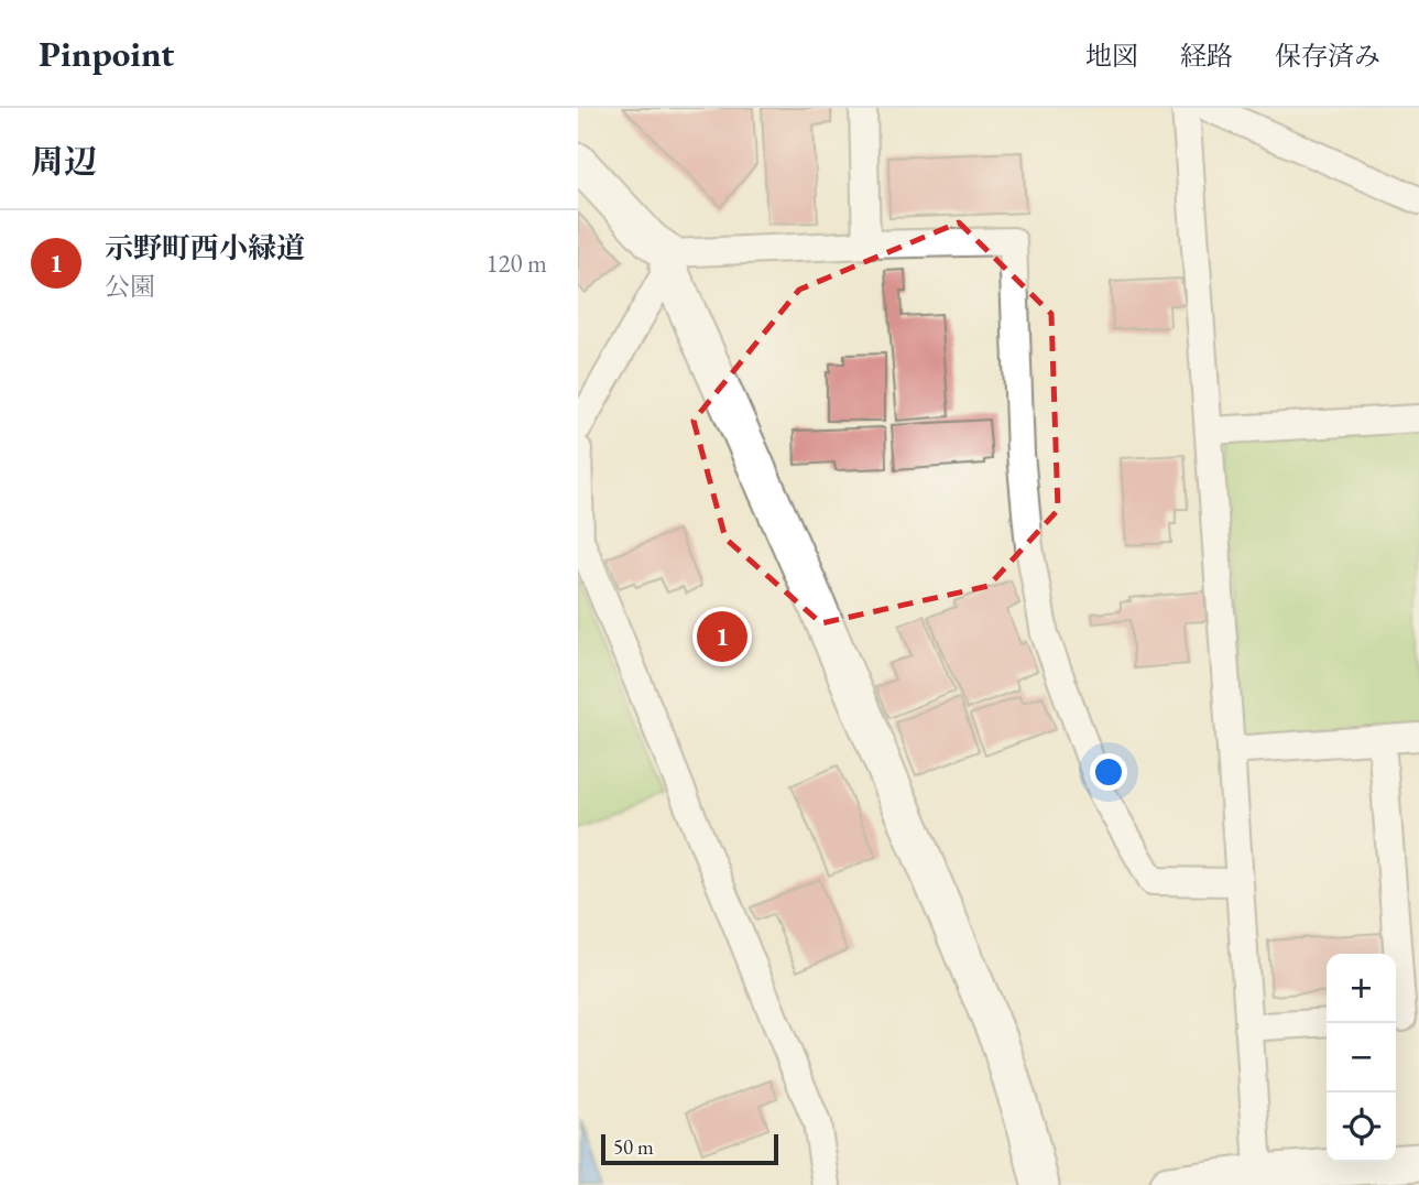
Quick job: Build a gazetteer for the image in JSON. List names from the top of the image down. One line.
{"scale_bar":"50 m","page":{"header":"Pinpoint","nav":["地図","経路","保存済み"],"heading":"周辺","list":[{"mark":"1","name":"示野町西小緑道","note":"公園","value":"120 m"}],"pins":"1","map_buttons":["+","−"],"scale":"50 m"}}
